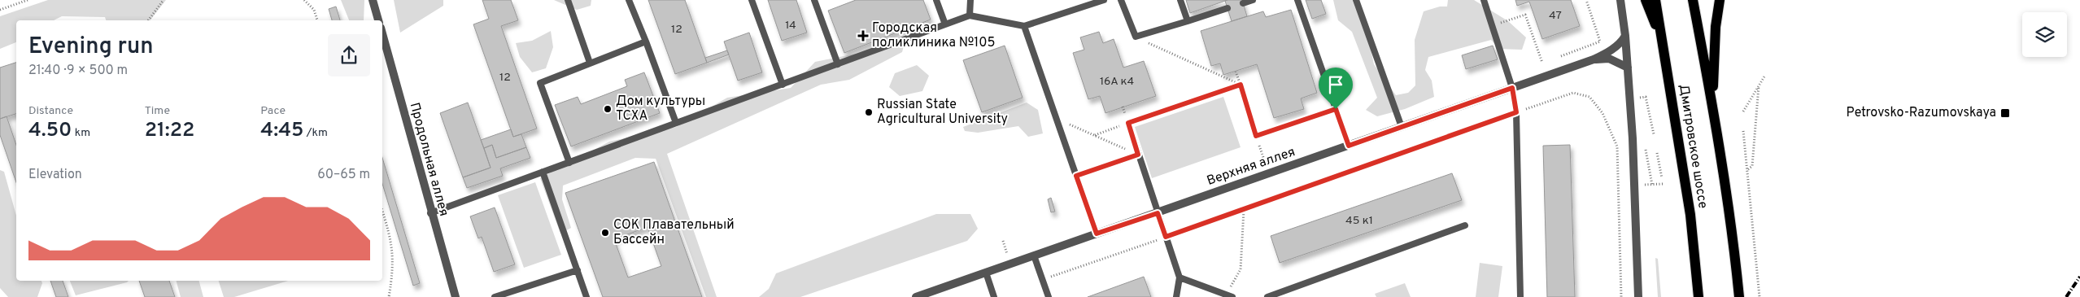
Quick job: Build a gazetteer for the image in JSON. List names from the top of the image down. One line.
{"streets":{"main road":["Дмитровское шоссе"],"street":["Продольная аллея","Верхняя аллея"]},"places":{"health":["Городская поликлиника №105"],"other":["Дом культуры ТСХА","Russian State Agricultural University","СОК Плавательный Бассейн"],"transit":["Petrovsko-Razumovskaya"]},"house_numbers":["47","14","12","12","16А к4","45 к1"],"page":{"heading":["Evening run","21:40 · 9 × 500 m"],"stats":[["Distance","4.50 km"],["Time","21:22"],["Pace","4:45 /km"]],"chart":["Elevation","60–65 m"]}}
